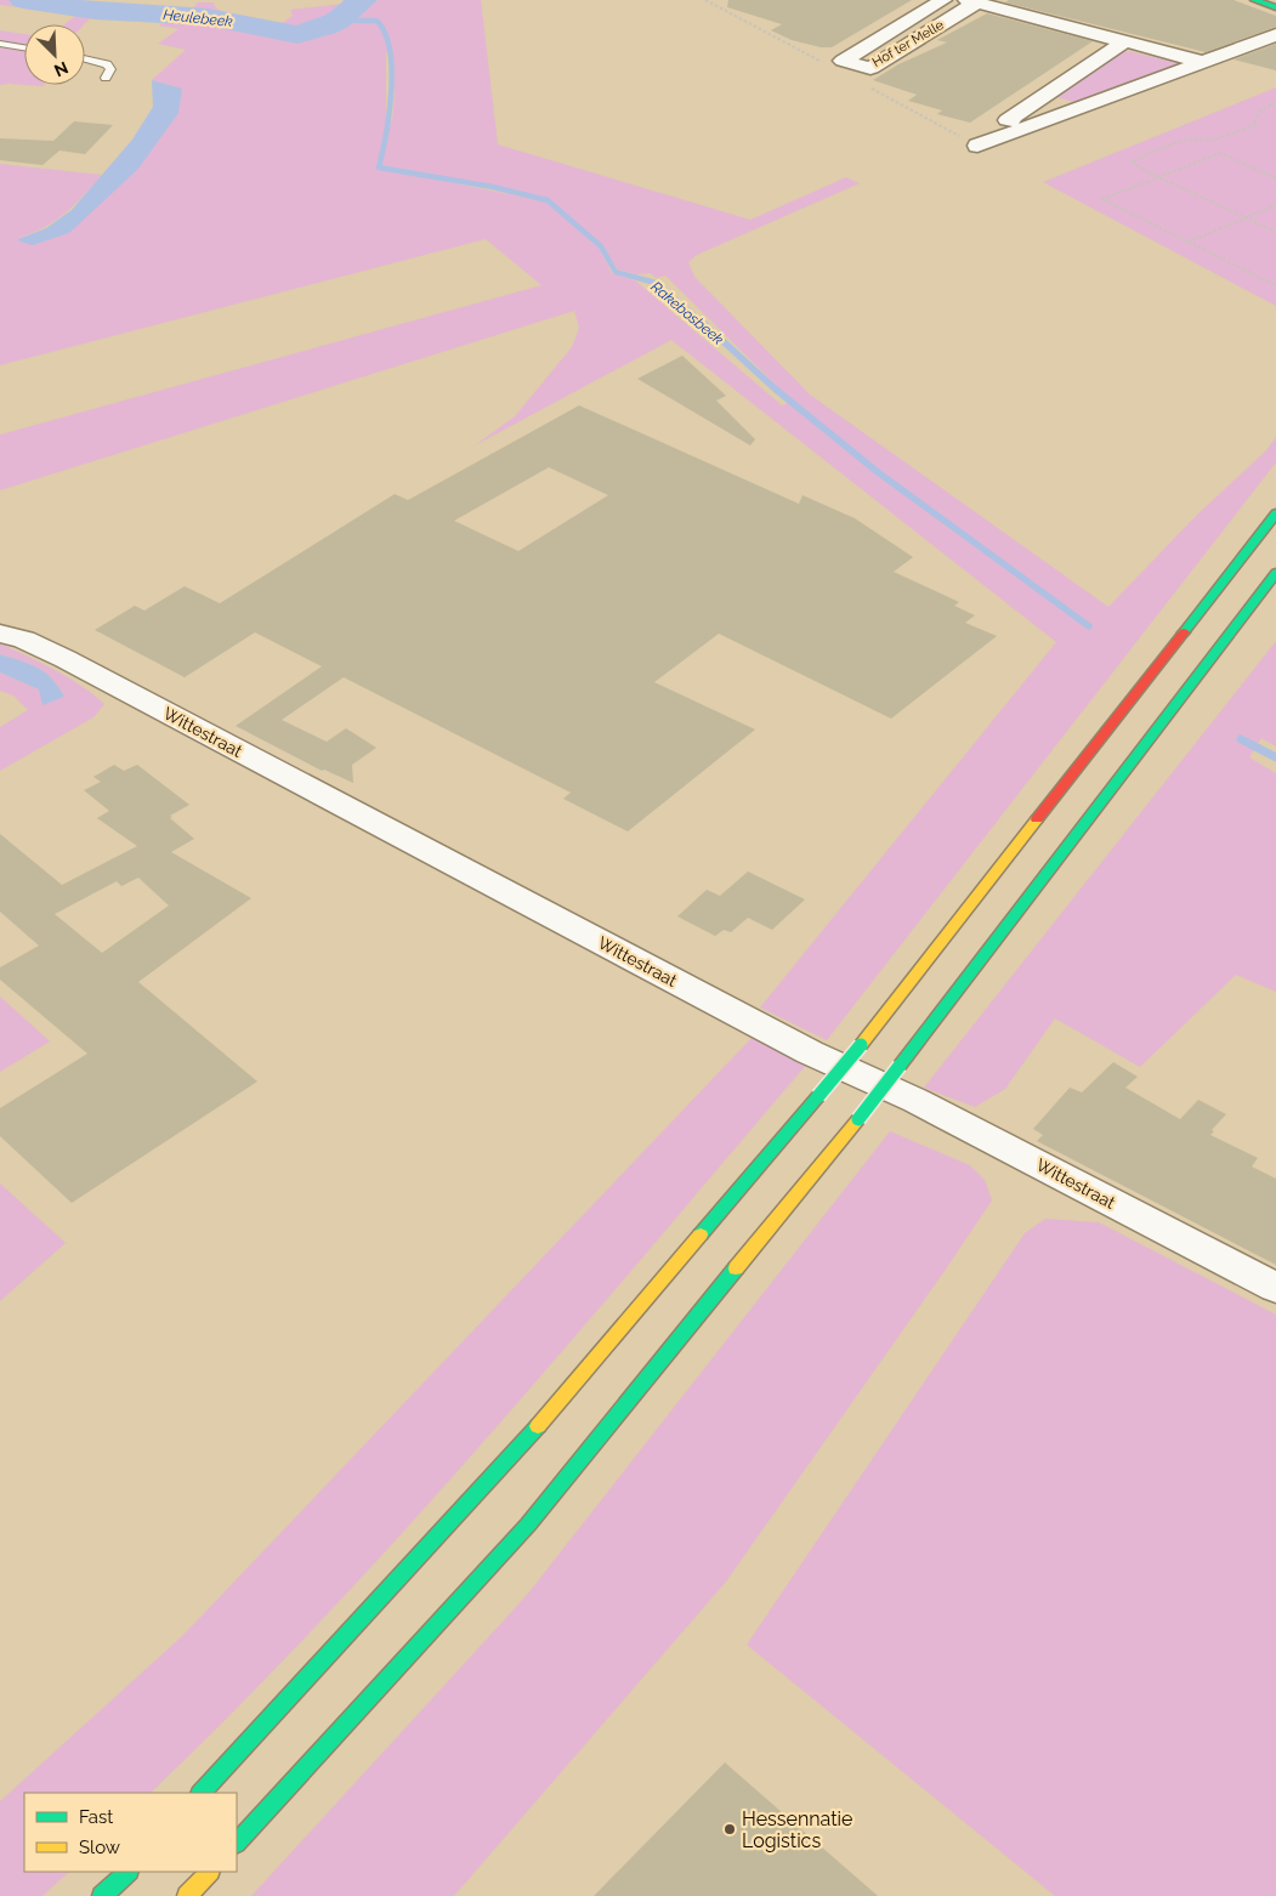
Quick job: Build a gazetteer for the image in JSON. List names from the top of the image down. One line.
{"streets":{"street":["Hof ter Melle","Wittestraat"]},"water":["Heulebeek","Rakebosbeek"],"places":["Hessennatie Logistics"],"legend":["Fast","Slow"],"north":"bottom right"}
